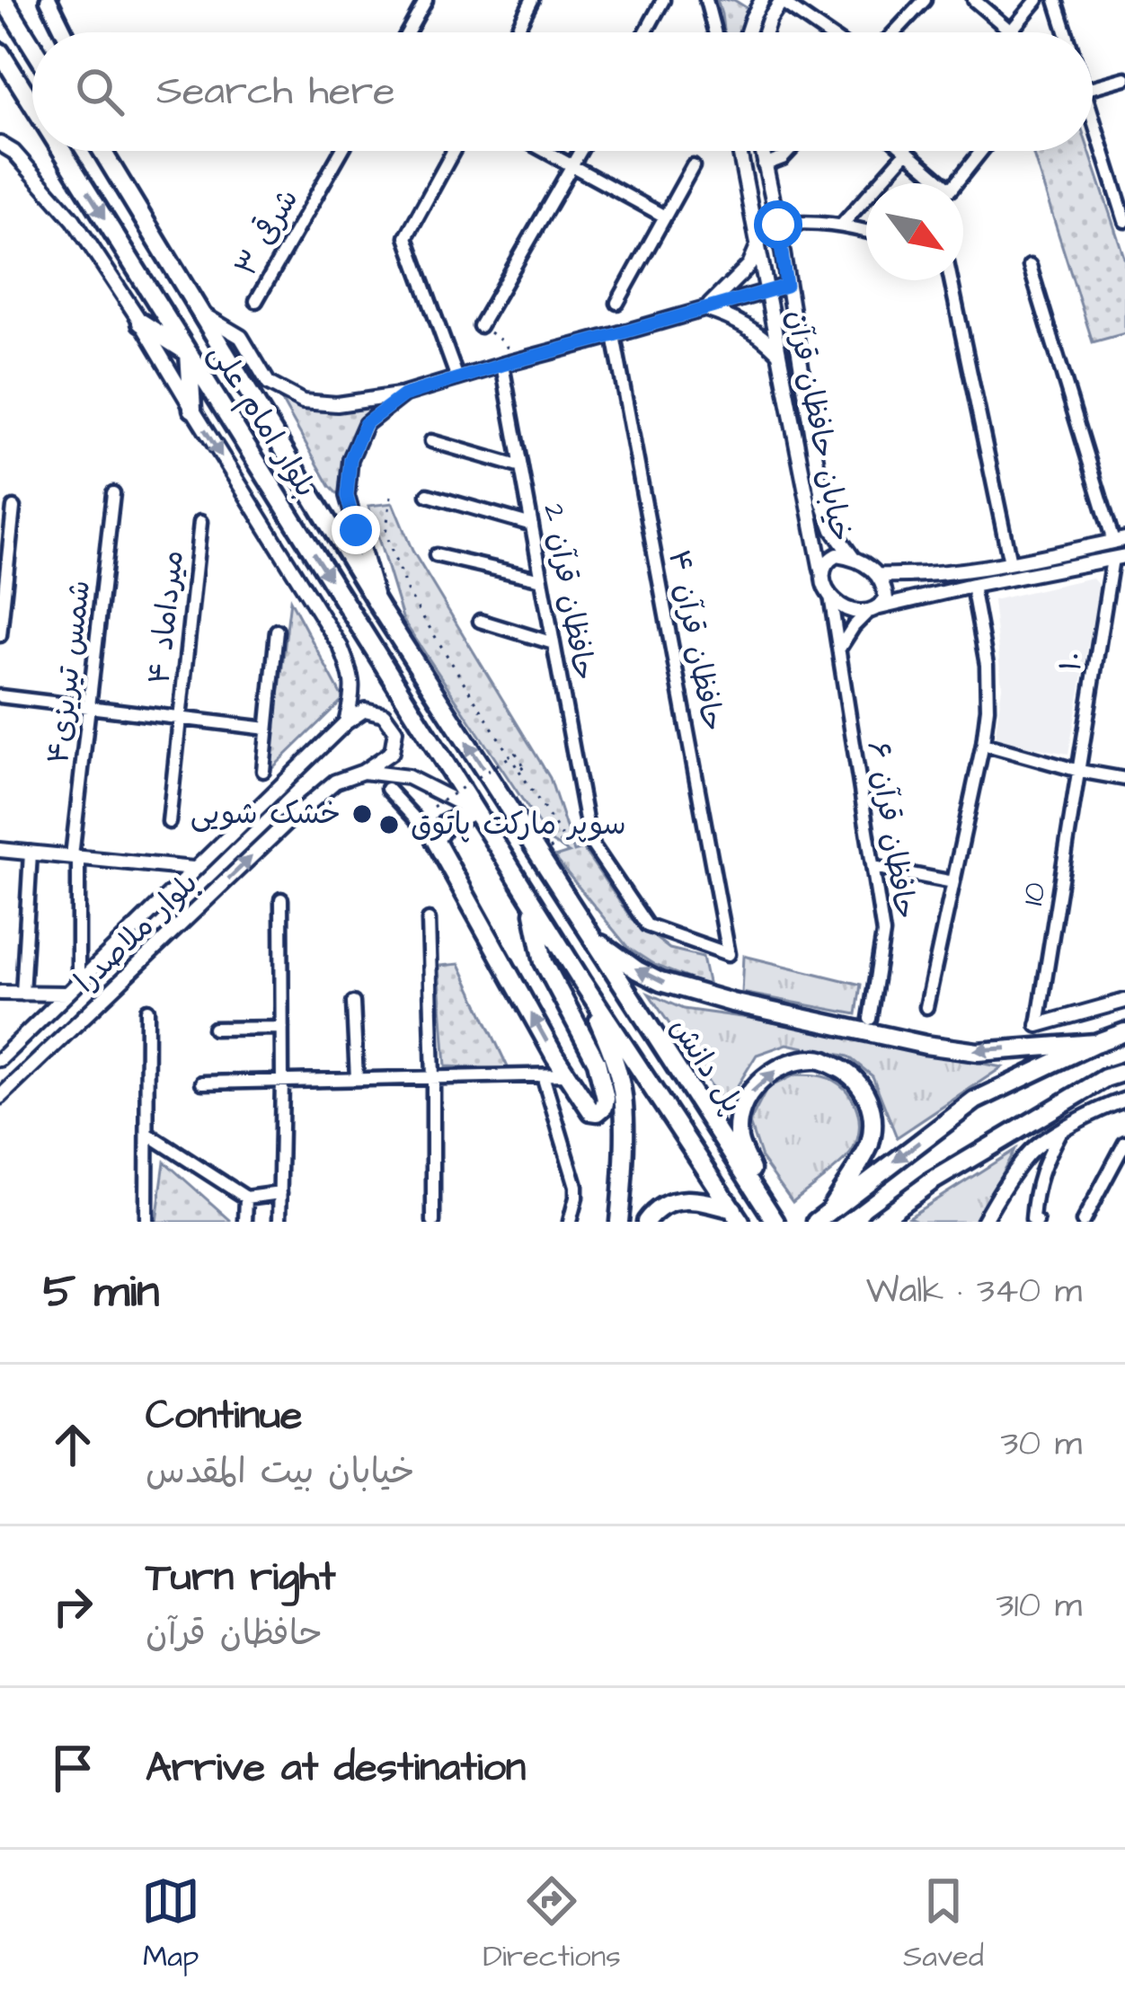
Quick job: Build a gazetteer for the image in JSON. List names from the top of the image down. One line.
{"streets":{"highway":["بلوار امام علی","پل دانش"],"street":["۳ شرقی","خیابان حافظان قرآن","حافظان قرآن 2","میرداماد ۴","حافظان قرآن ۴","۱۰","شمس تیریزی۴","حافظان قرآن ۶","10","بلوار ملاصدرا"]},"crossings":[["بلوار امام علی","پل دانش"],["خیابان حافظان قرآن","حافظان قرآن ۶"],["حافظان قرآن 2","حافظان قرآن ۴"],["۱۰","10"],["شمس تیریزی۴","بلوار ملاصدرا"]],"places":["خشک شویی","سوپر مارکت پاتوق"],"north":"bottom right","page":{"search":"Search here","heading":["5 min","Walk · 340 m"],"list":[["Continue","خیابان بیت المقدس","30 m"],["Turn right","حافظان قرآن","310 m"],"Arrive at destination"],"nav":["Map","Directions","Saved"]}}
